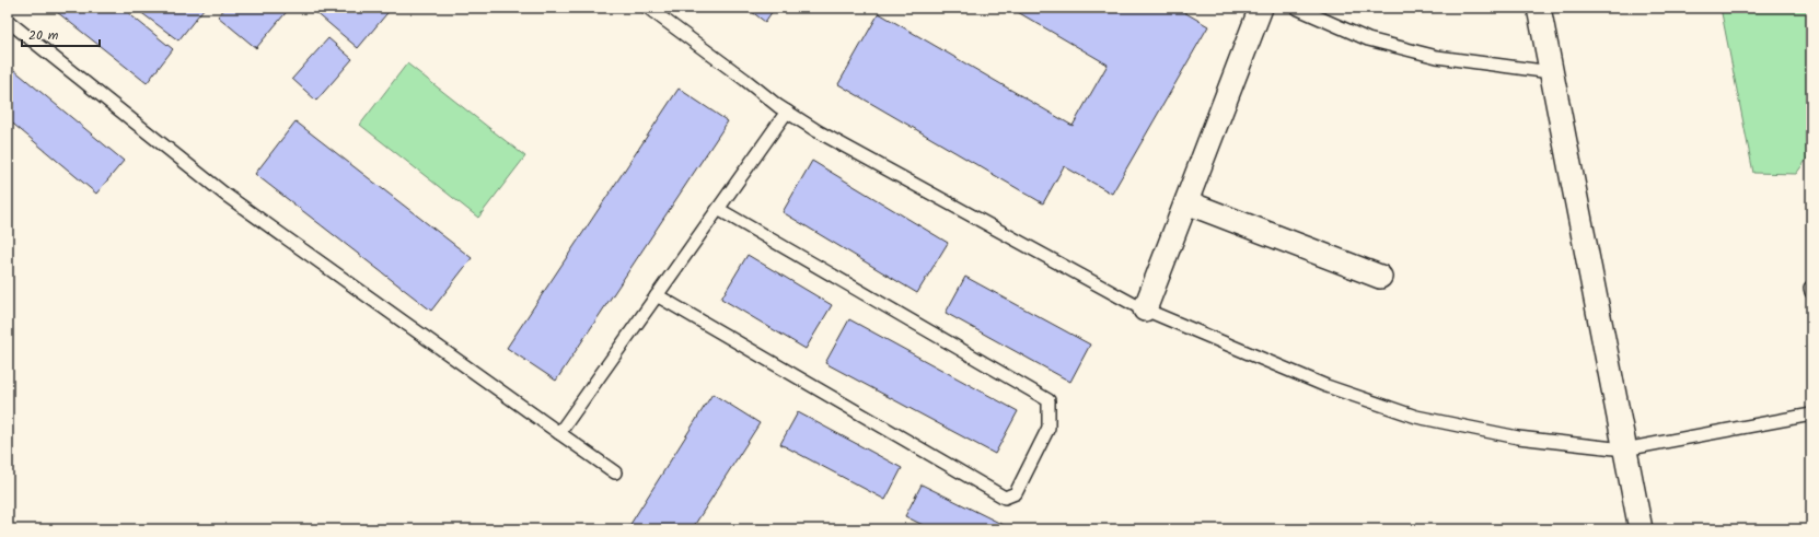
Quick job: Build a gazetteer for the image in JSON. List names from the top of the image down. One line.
{"scale_bar":"20 m"}
